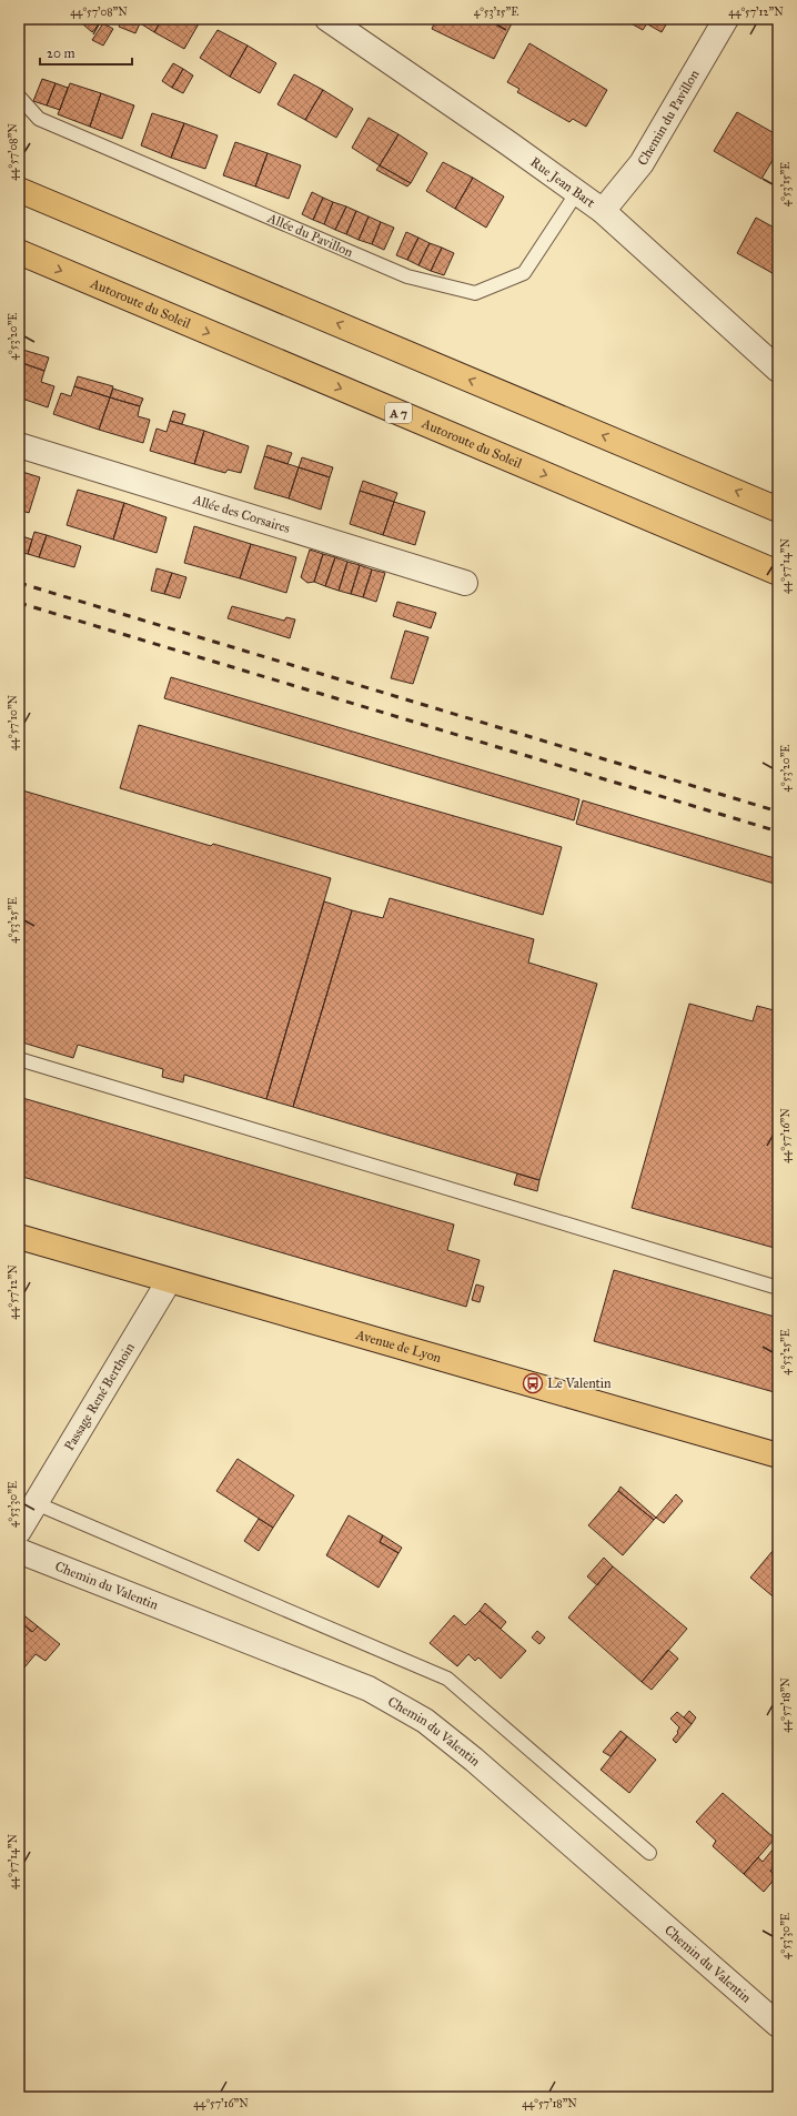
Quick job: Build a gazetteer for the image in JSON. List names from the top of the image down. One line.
{"streets":{"main road":["Autoroute du Soleil","A 7","Avenue de Lyon"],"street":["Chemin du Pavillon","Rue Jean Bart","Allée des Corsaires","Passage René Berthoin","Chemin du Valentin"],"lane":["Allée du Pavillon"]},"crossings":[["Chemin du Pavillon","Rue Jean Bart"],["Rue Jean Bart","Allée du Pavillon"],["Avenue de Lyon","Passage René Berthoin"]],"places":{"bus stop":["Le Valentin"]},"scale_bar":"20 m","coordinates":["44°57'08\"N","4°53'15\"E","44°57'12\"N","4°53'20\"E","44°57'14\"N","44°57'10\"N","4°53'25\"E","44°57'16\"N","4°53'30\"E","44°57'18\"N"]}
